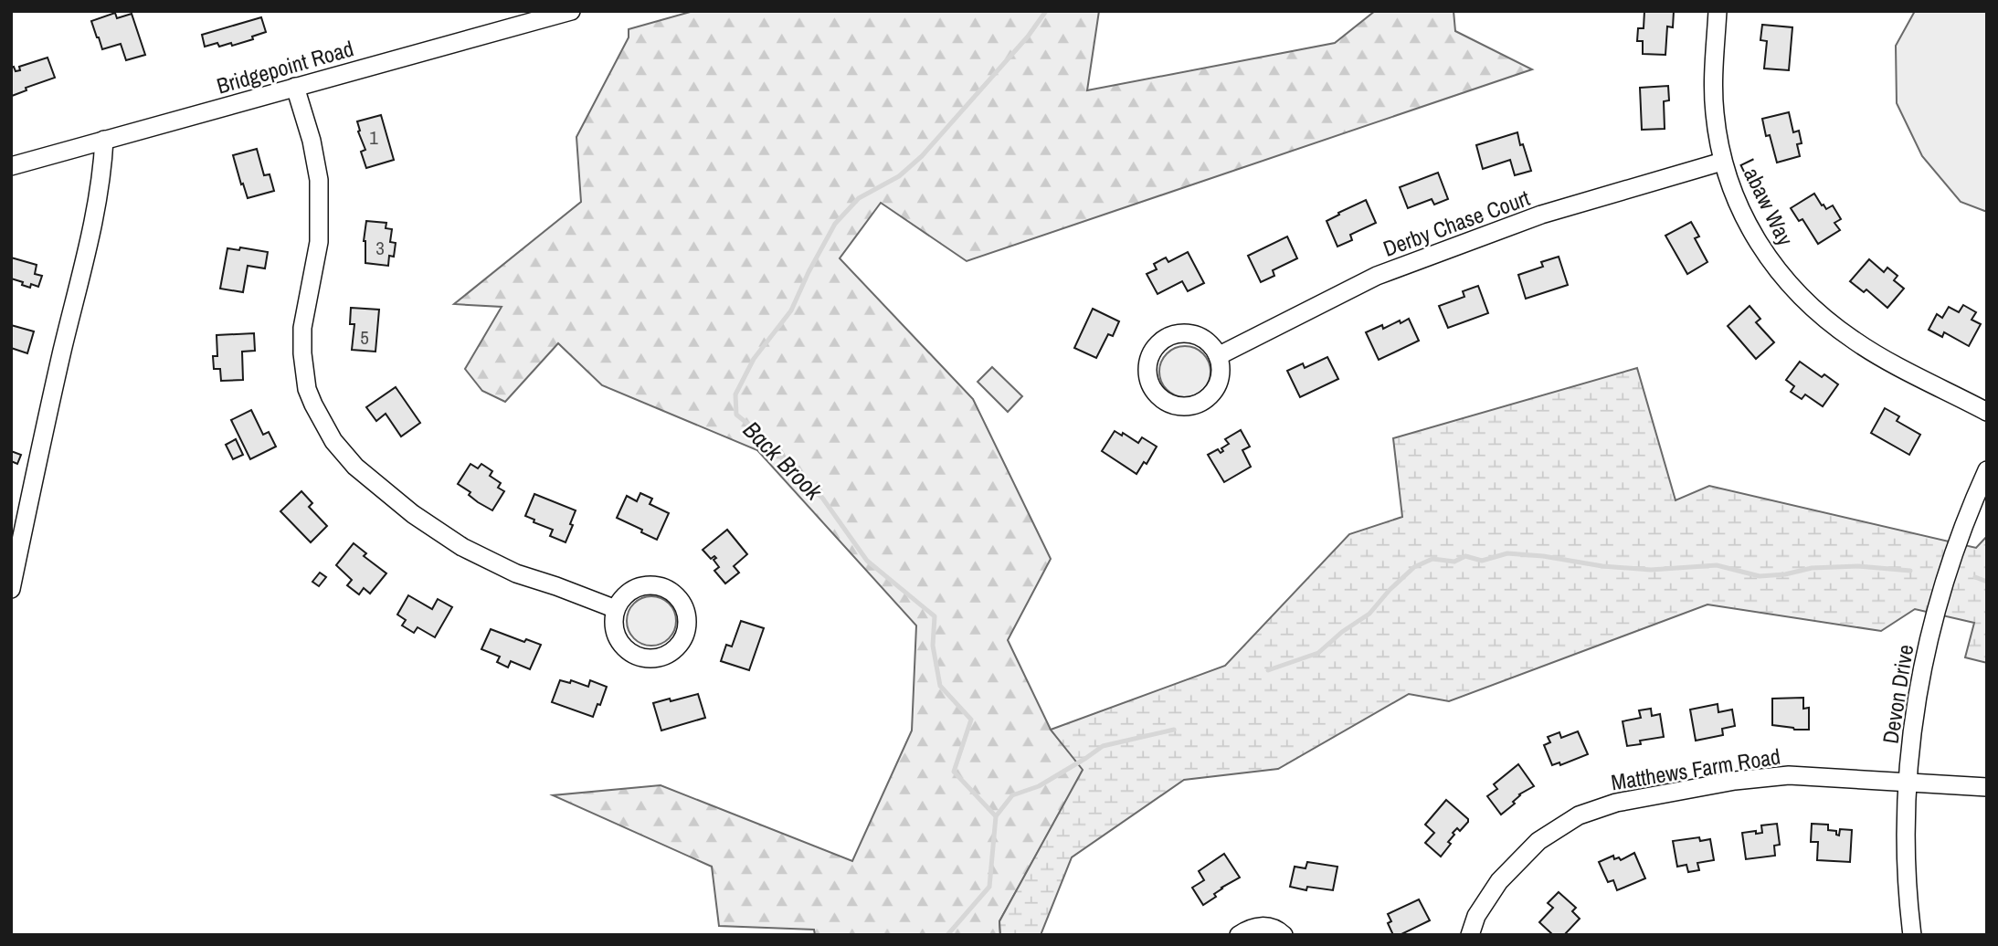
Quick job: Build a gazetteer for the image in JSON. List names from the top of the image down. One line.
{"streets":{"street":["Bridgepoint Road","Labaw Way","Derby Chase Court","Devon Drive","Matthews Farm Road"]},"crossings":[["Labaw Way","Derby Chase Court"],["Devon Drive","Matthews Farm Road"]],"water":["Back Brook"],"house_numbers":["1","3","5"]}
